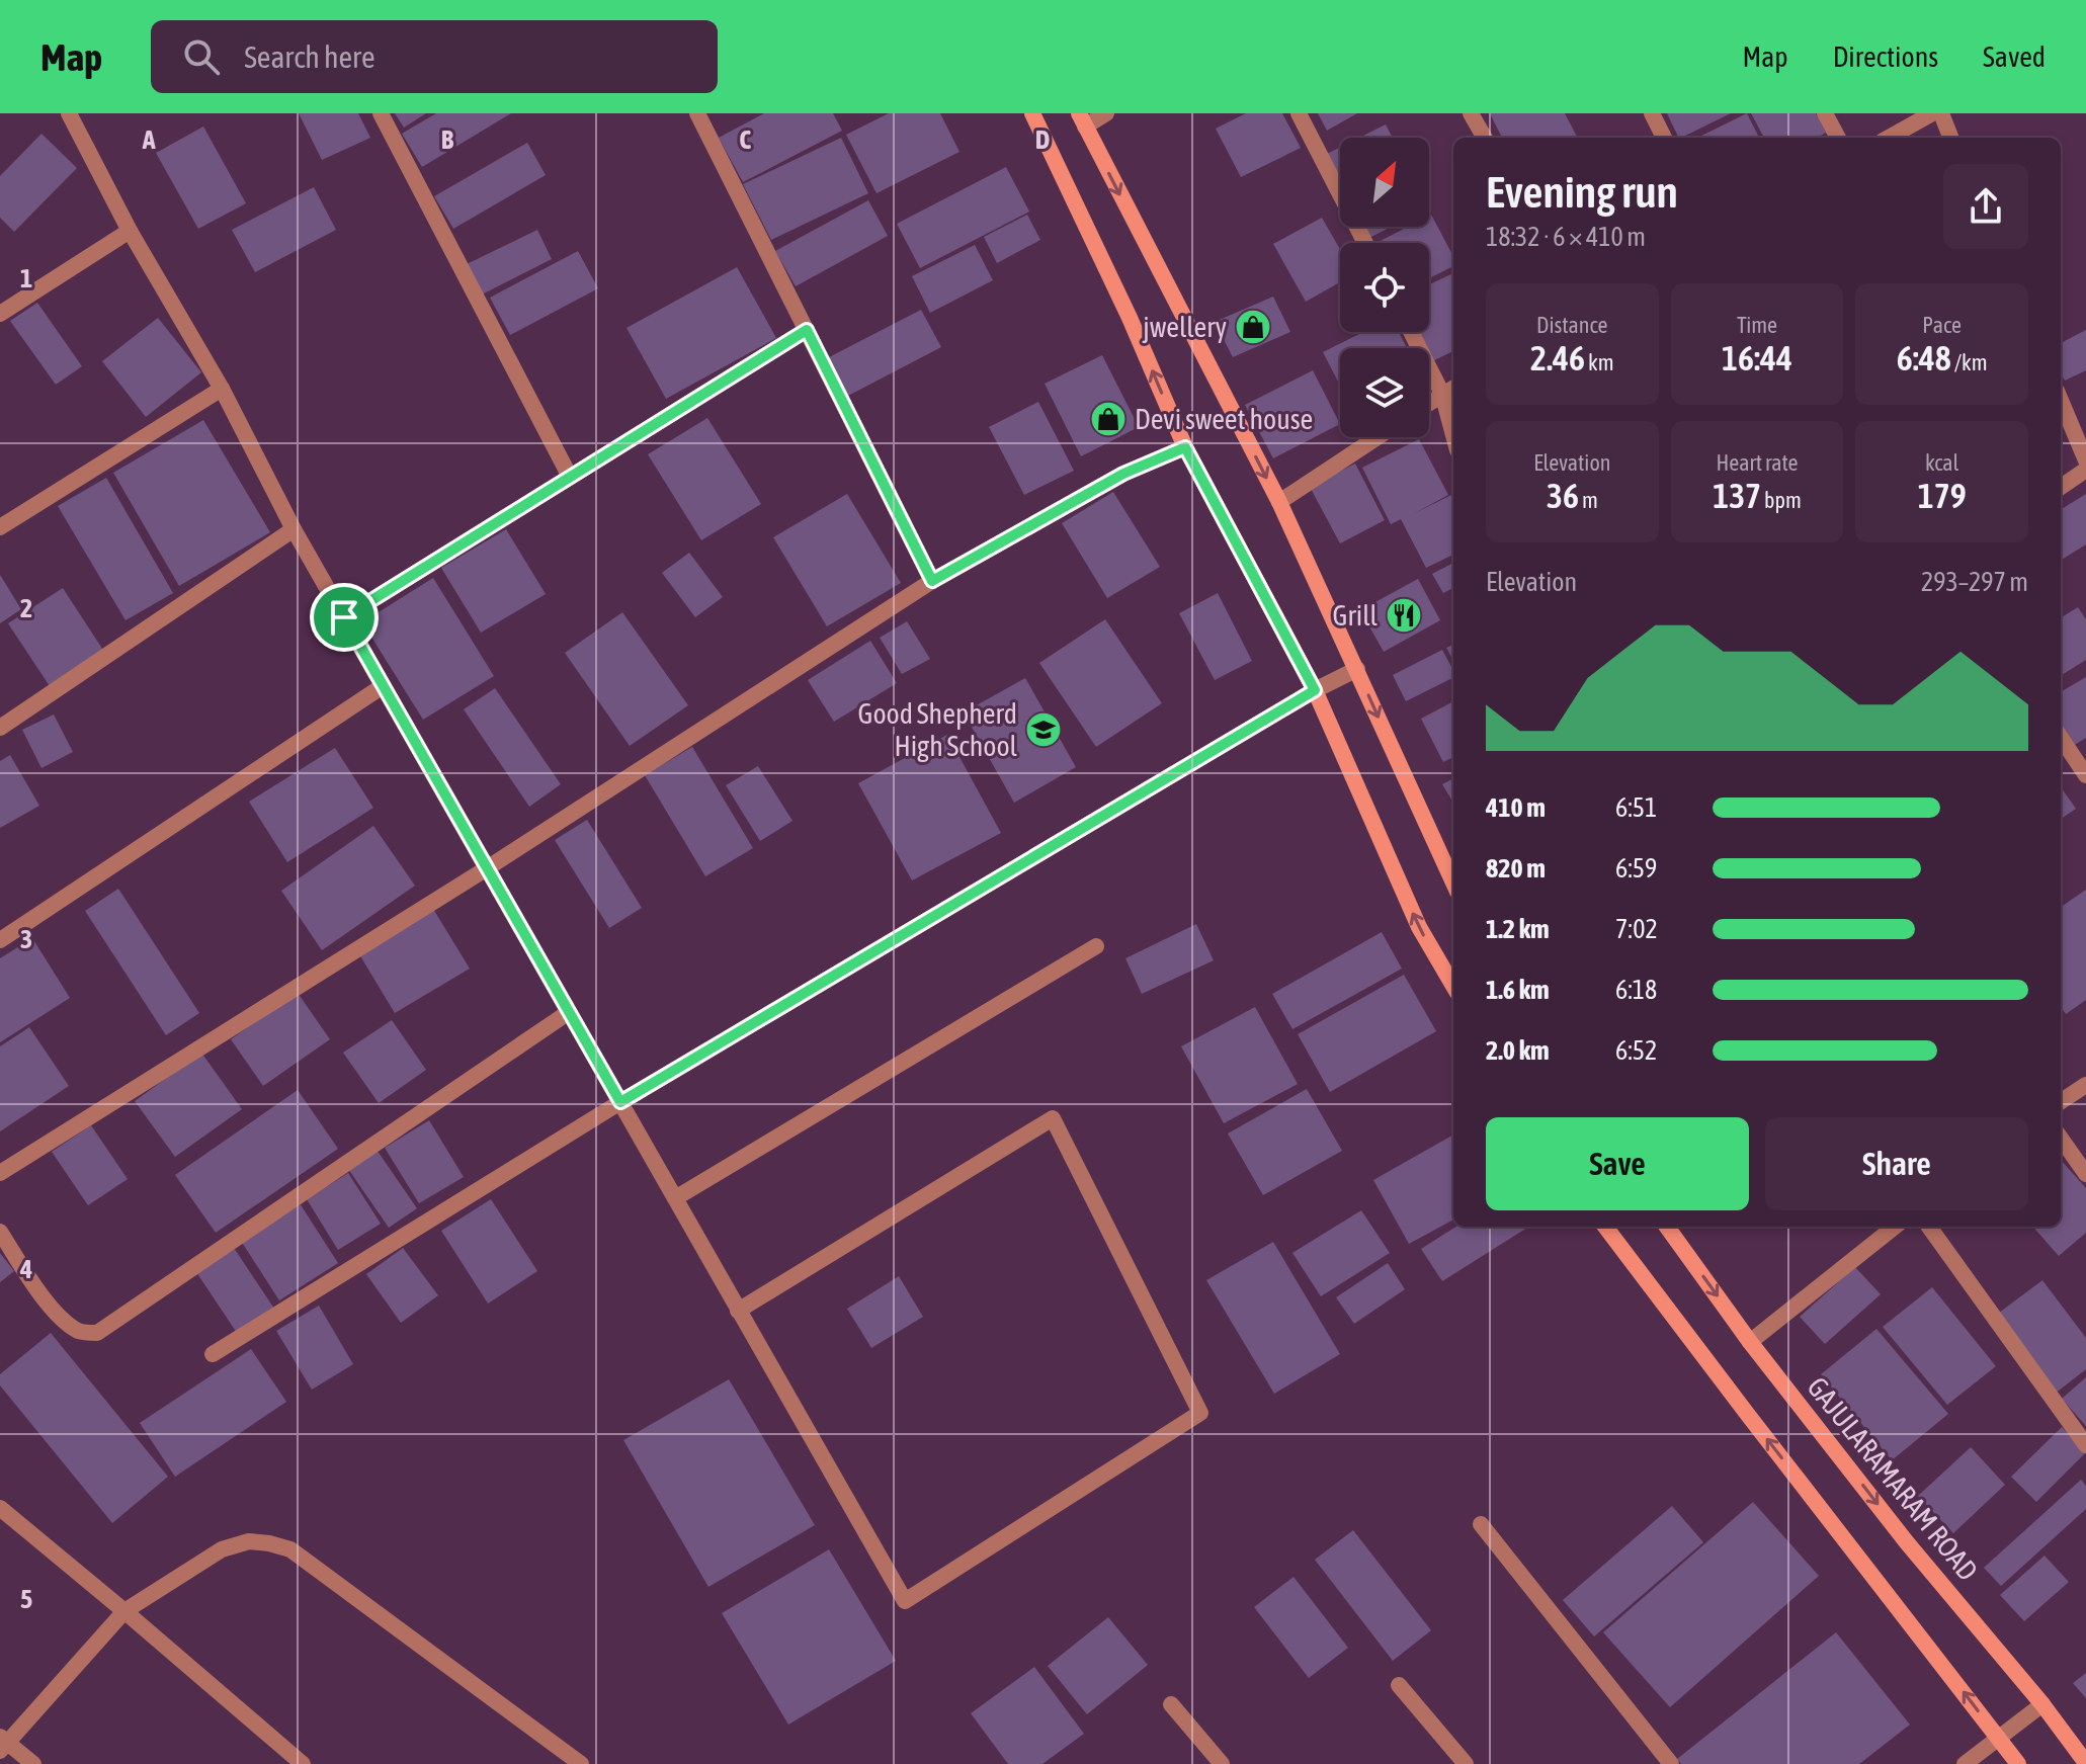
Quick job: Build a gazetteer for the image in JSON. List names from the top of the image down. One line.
{"streets":{"main road":["GAJULARAMARAM ROAD"]},"places":{"shop":["jwellery","Devi sweet house"],"restaurant":["Grill"],"school or university":["Good Shepherd High School"]},"north":"top right","page":{"header":"Map","search":"Search here","nav":["Map","Directions","Saved"],"heading":["Evening run","18:32 · 6 × 410 m"],"stats":[["Distance","2.46 km"],["Time","16:44"],["Pace","6:48 /km"],["Elevation","36 m"],["Heart rate","137 bpm"],["kcal","179"]],"chart":["Elevation","293–297 m"],"list":[{"name":"410 m","note":"6:51"},{"name":"820 m","note":"6:59"},{"name":"1.2 km","note":"7:02"},{"name":"1.6 km","note":"6:18"},{"name":"2.0 km","note":"6:52"}],"buttons":["Save","Share"]},"grid":{"columns":["A","B","C","D"],"rows":["1","2","3","4","5"]}}
